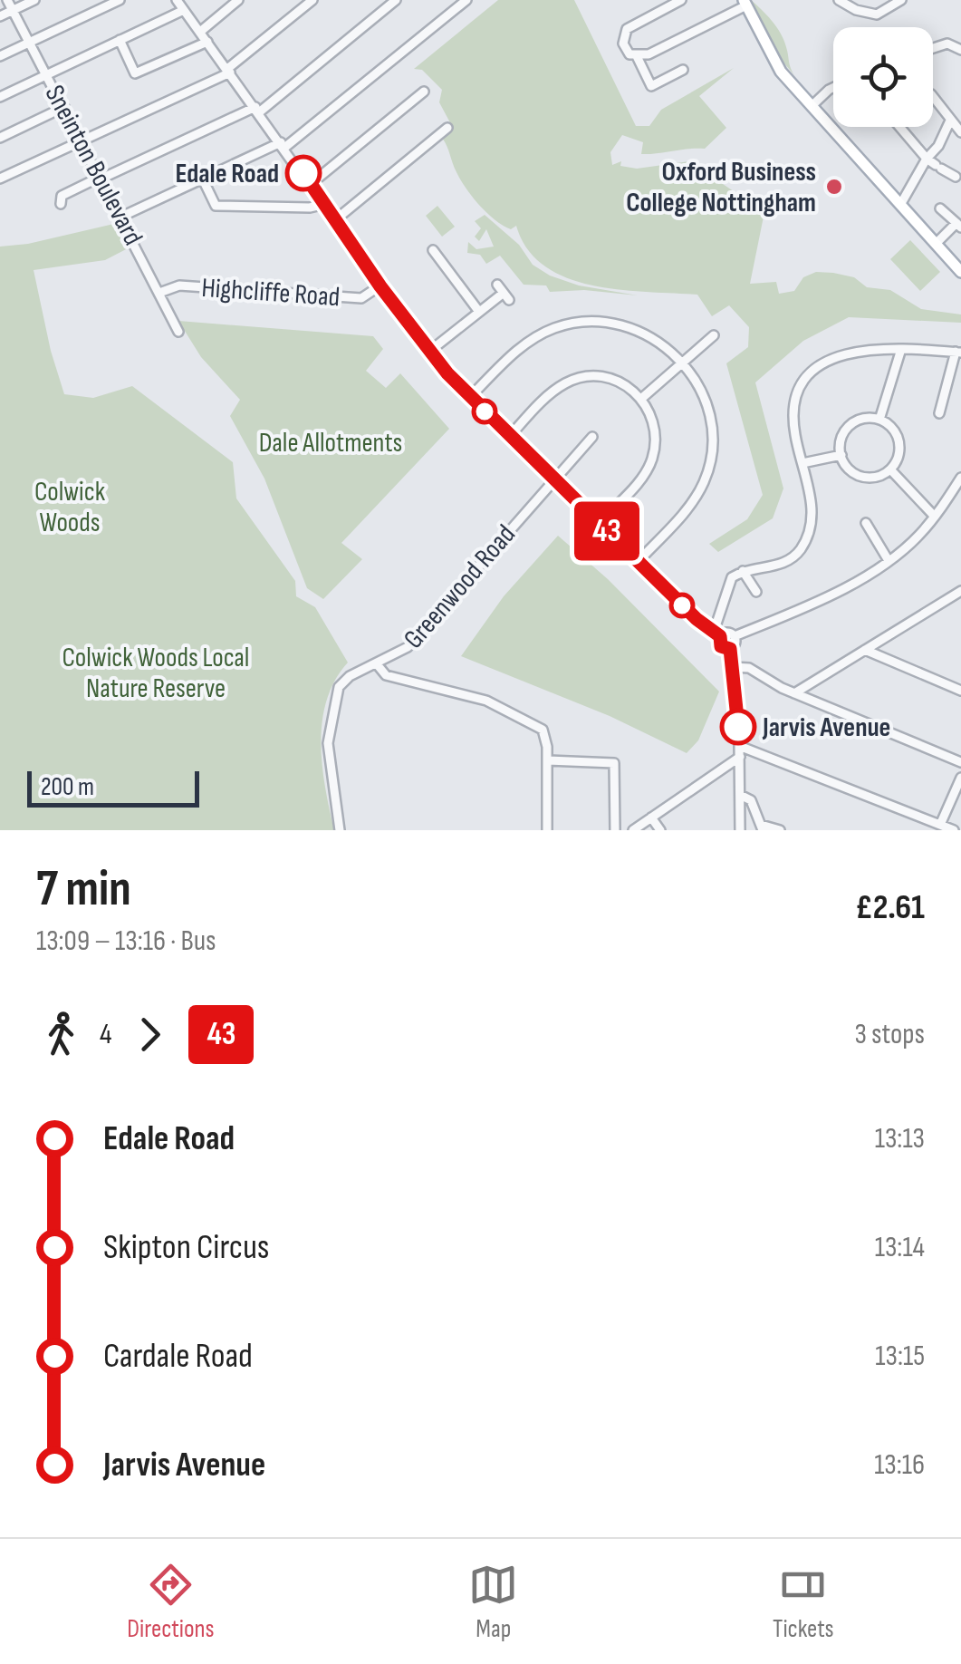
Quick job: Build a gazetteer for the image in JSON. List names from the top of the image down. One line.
{"streets":{"street":["Sneinton Boulevard","Highcliffe Road","Greenwood Road"]},"crossings":[["Sneinton Boulevard","Highcliffe Road"]],"parks":["Dale Allotments","Colwick Woods","Colwick Woods Local Nature Reserve"],"places":["Edale Road","Oxford Business College Nottingham","Jarvis Avenue"],"lines":["bus line 43"],"scale_bar":"200 m","page":{"on_map":"43","scale":"200 m","heading":["7 min","13:09 – 13:16 · Bus","£2.61"],"legs":["4","43","3 stops"],"list":[{"name":"Edale Road","value":"13:13"},{"name":"Skipton Circus","value":"13:14"},{"name":"Cardale Road","value":"13:15"},{"name":"Jarvis Avenue","value":"13:16"}],"tabs":["Directions","Map","Tickets"]}}
